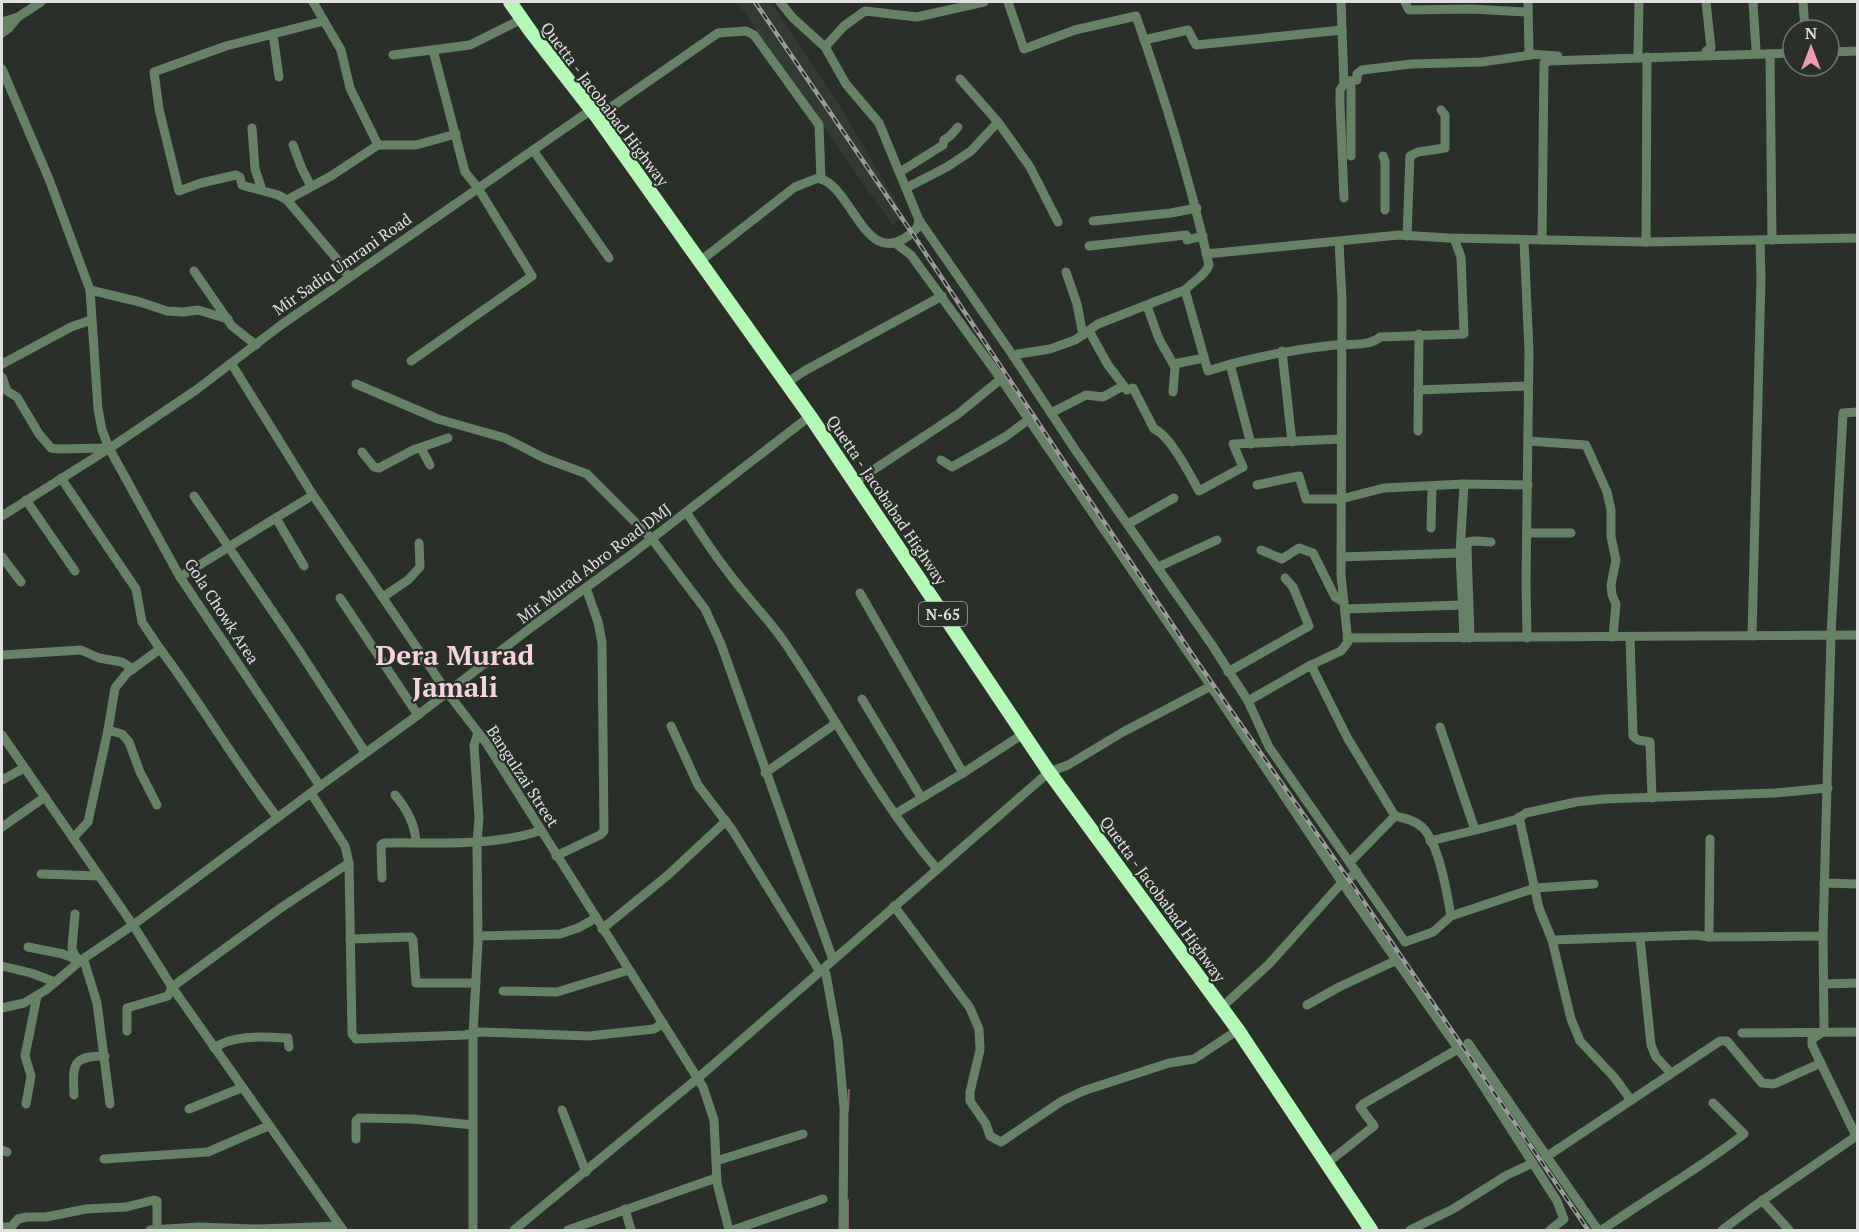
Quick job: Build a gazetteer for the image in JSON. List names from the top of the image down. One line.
{"streets":{"highway":["Quetta - Jacobabad Highway","N-65"],"street":["Mir Sadiq Umrani Road","Mir Murad Abro Road DMJ","Gola Chowk Area","Bangulzai Street"]},"crossings":[["Quetta - Jacobabad Highway","Mir Sadiq Umrani Road"],["Quetta - Jacobabad Highway","Mir Murad Abro Road DMJ"],["Mir Sadiq Umrani Road","Gola Chowk Area"],["Mir Sadiq Umrani Road","Bangulzai Street"],["Mir Murad Abro Road DMJ","Gola Chowk Area"],["Mir Murad Abro Road DMJ","Bangulzai Street"]],"districts":["Dera Murad Jamali"],"north":"top"}
